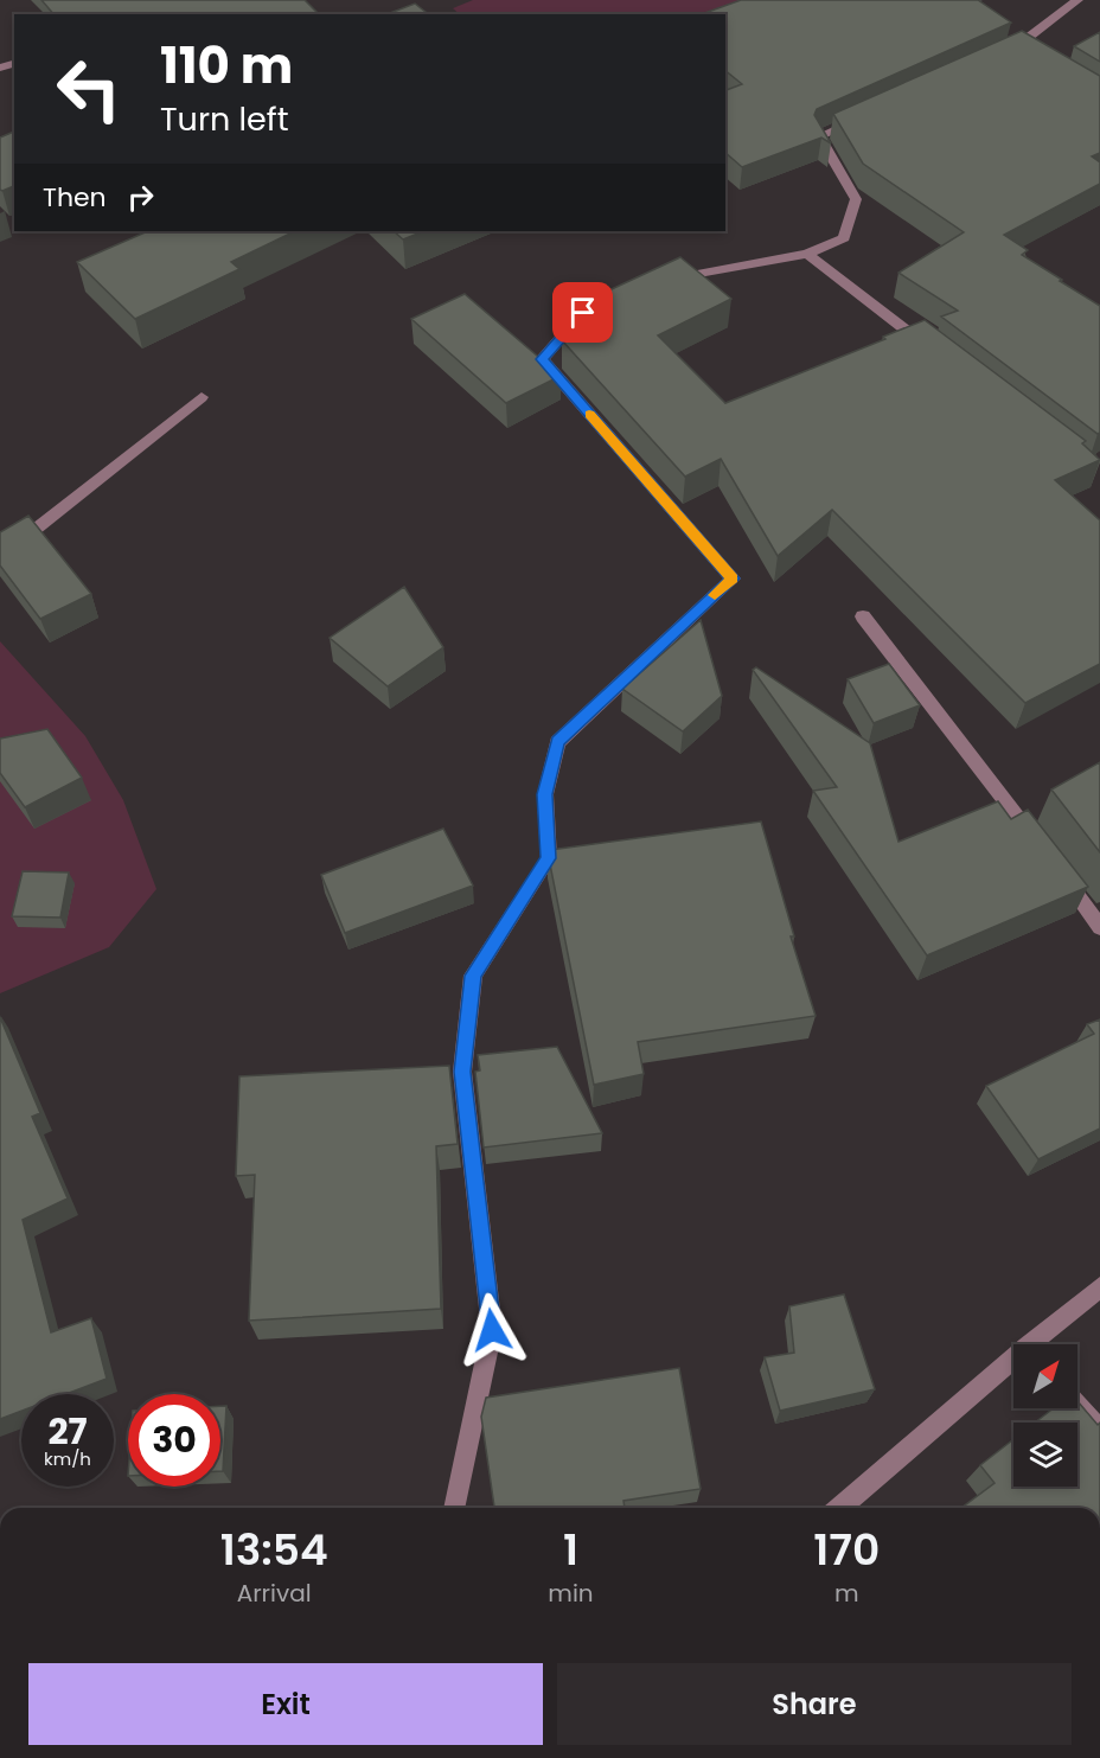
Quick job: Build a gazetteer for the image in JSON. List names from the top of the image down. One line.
{"north":"top right","page":{"turn":["110 m","Turn left"],"then":"Then","speed":"27 km/h","limit":"30","eta":["13:54","Arrival","1","min","170","m"],"buttons":["Exit","Share"]}}
